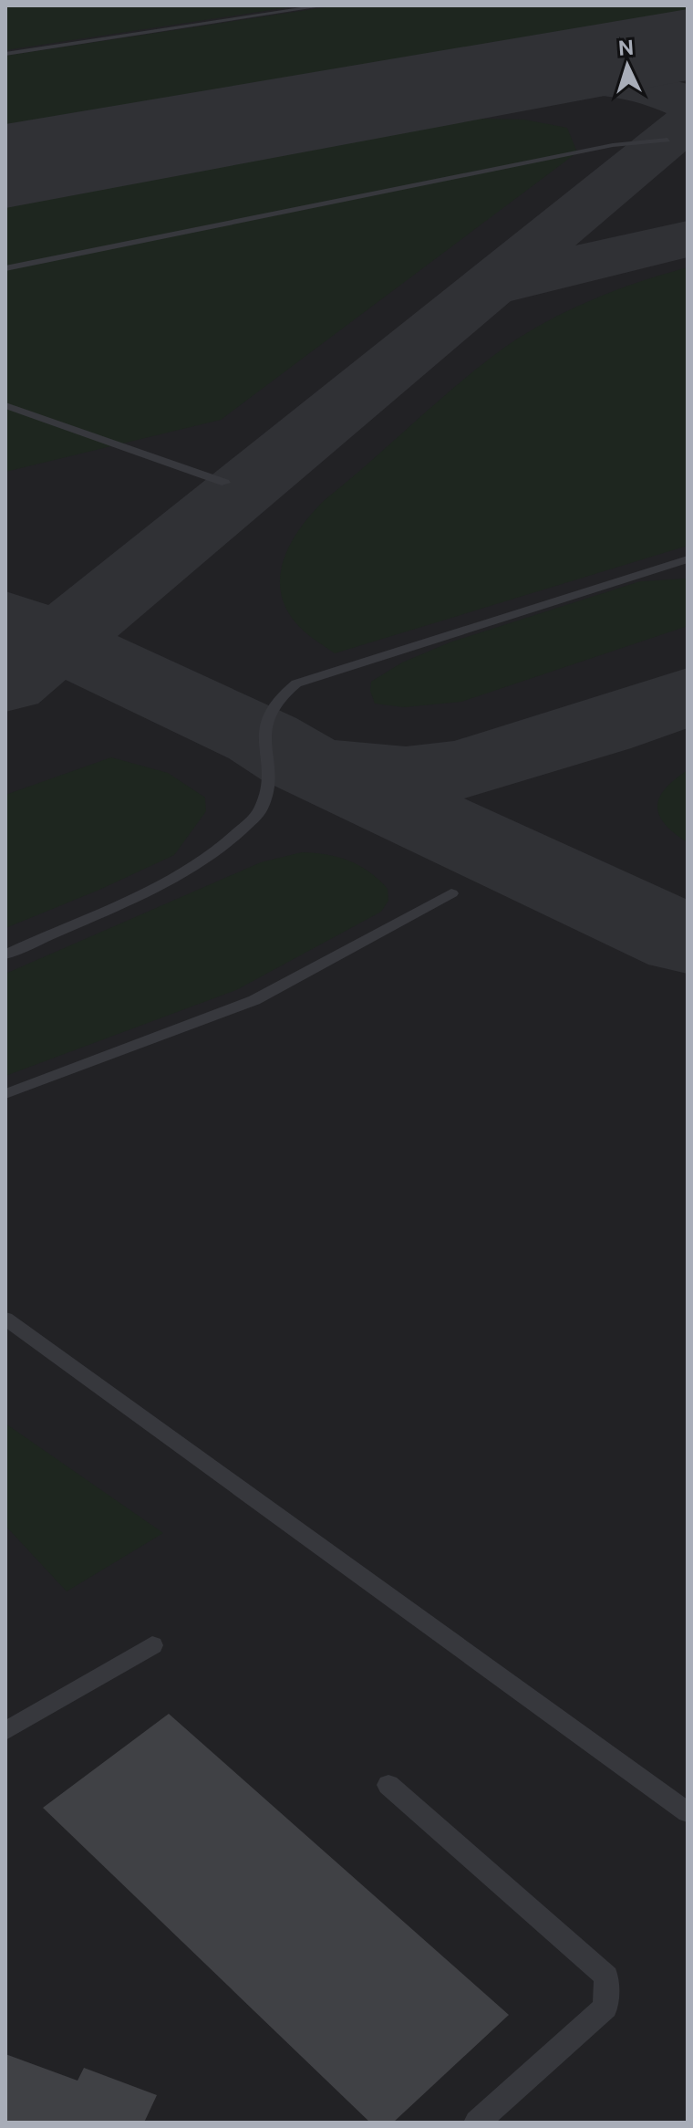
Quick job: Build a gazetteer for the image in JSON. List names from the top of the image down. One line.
{"north":"top"}
